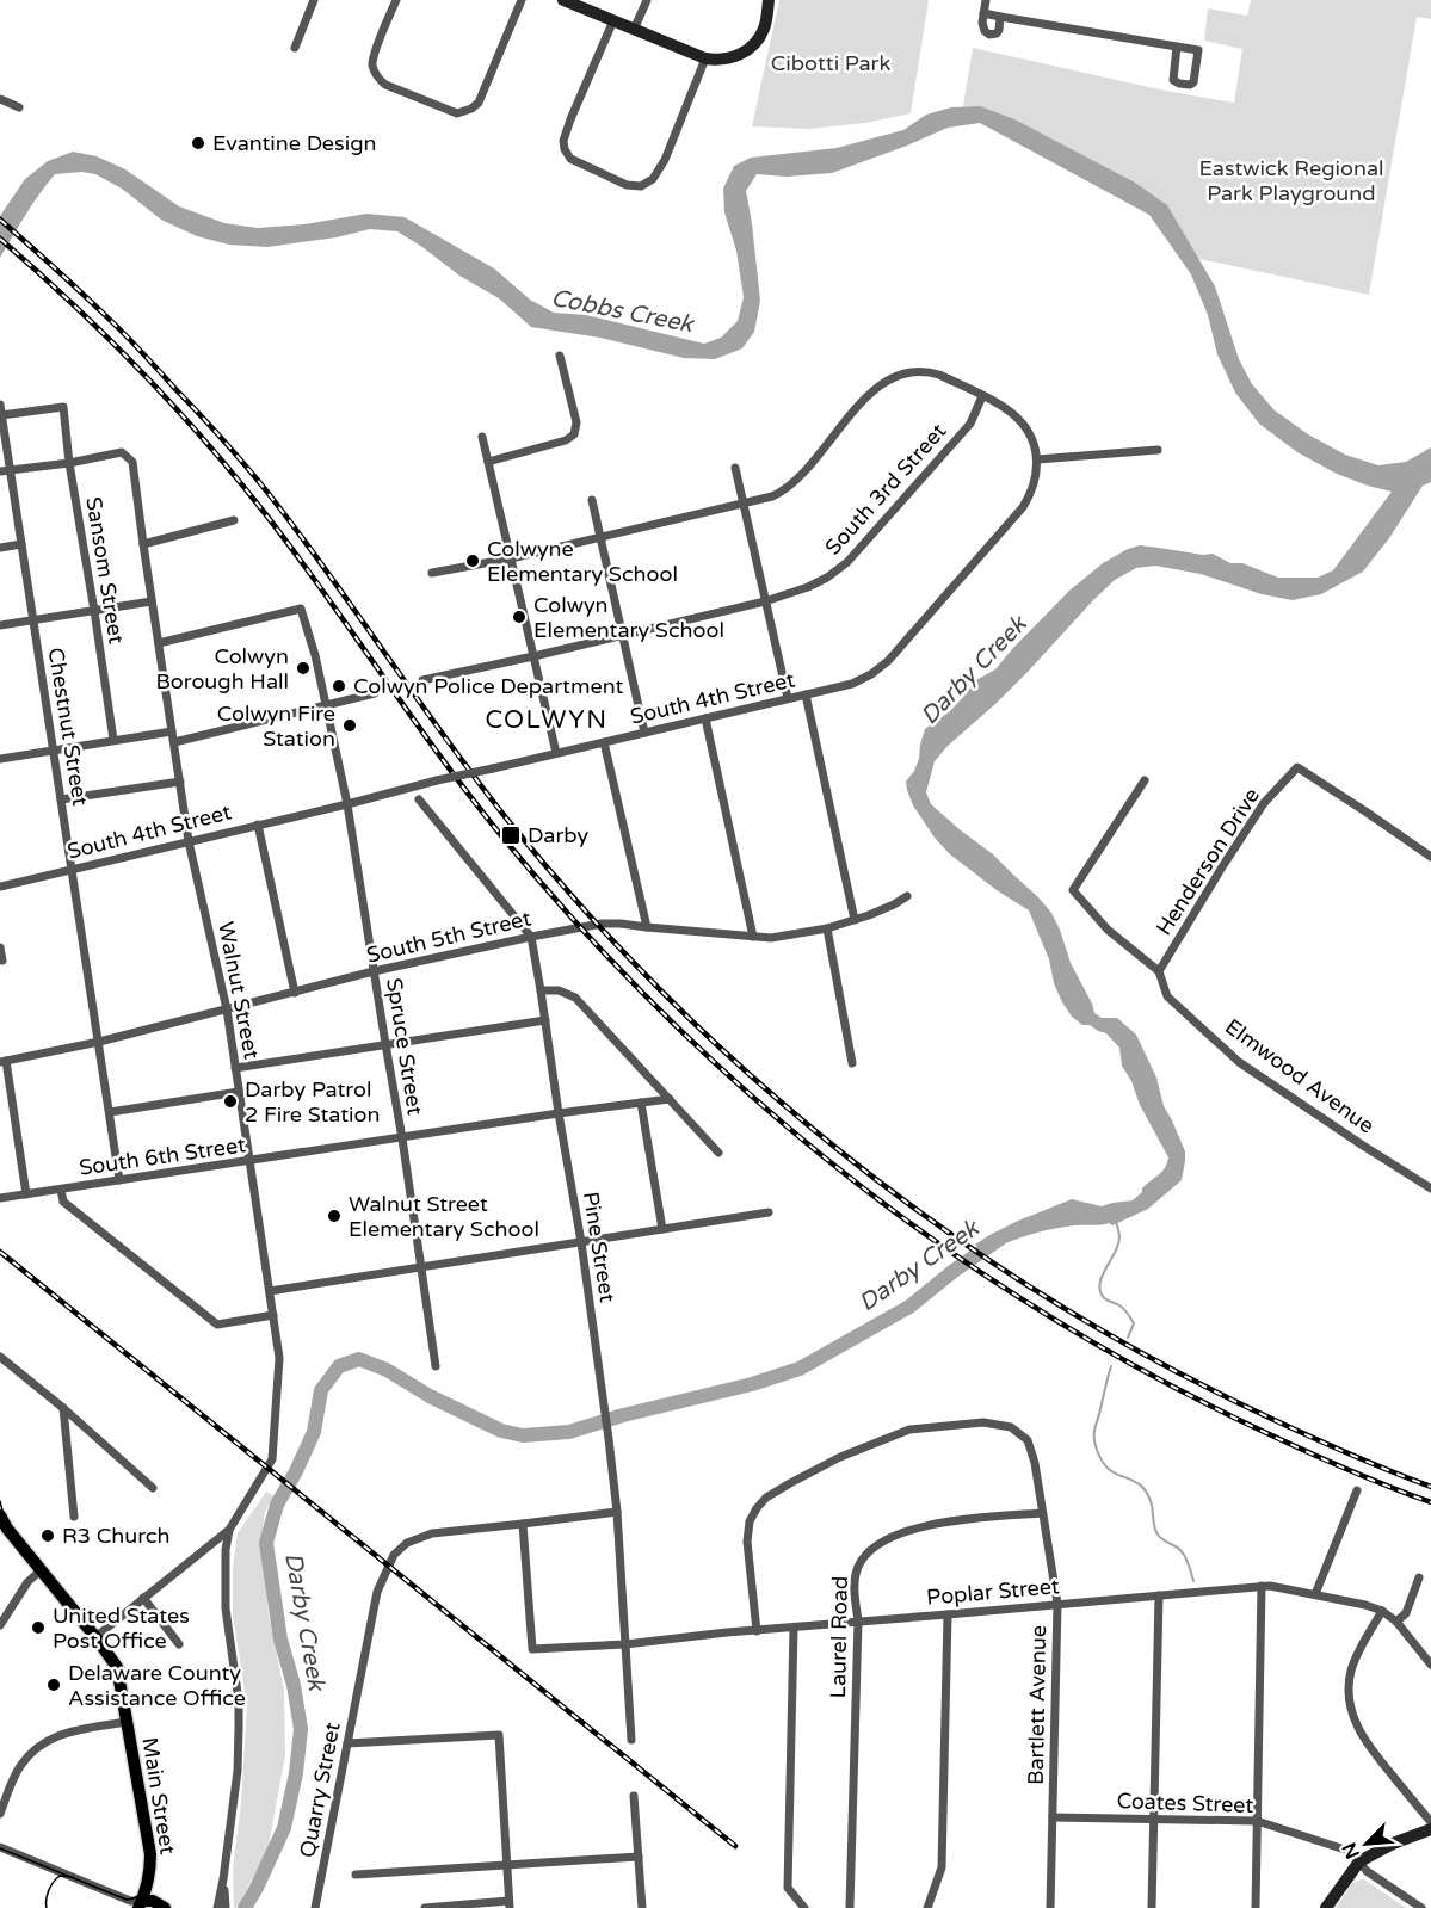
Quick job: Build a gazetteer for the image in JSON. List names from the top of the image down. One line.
{"streets":{"main road":["Main Street"],"street":["South 3rd Street","Sansom Street","South 4th Street","Chestnut Street","Henderson Drive","South 5th Street","Walnut Street","Spruce Street","Elmwood Avenue","South 6th Street","Pine Street","Poplar Street","Laurel Road","Bartlett Avenue","Quarry Street","Coates Street"]},"crossings":[["Sansom Street","Chestnut Street"],["Sansom Street","Walnut Street"],["South 4th Street","Chestnut Street"],["South 4th Street","Walnut Street"],["South 4th Street","Spruce Street"],["Chestnut Street","South 5th Street"],["Chestnut Street","South 6th Street"],["Henderson Drive","Elmwood Avenue"],["South 5th Street","Walnut Street"],["South 5th Street","Spruce Street"],["South 5th Street","Pine Street"],["Walnut Street","Spruce Street"],["Walnut Street","South 6th Street"],["Spruce Street","South 6th Street"],["South 6th Street","Pine Street"],["Pine Street","Poplar Street"],["Poplar Street","Laurel Road"],["Poplar Street","Bartlett Avenue"],["Poplar Street","Quarry Street"],["Laurel Road","Bartlett Avenue"],["Bartlett Avenue","Coates Street"]],"districts":["COLWYN"],"water":["Cobbs Creek","Darby Creek"],"parks":["Cibotti Park","Eastwick Regional Park Playground"],"places":{"other":["Evantine Design","Colwyne Elementary School","Colwyn Elementary School","Colwyn Borough Hall","Colwyn Police Department","Colwyn Fire Station","Darby Patrol 2 Fire Station","Walnut Street Elementary School","R3 Church","United States Post Office","Delaware County Assistance Office"],"transit":["Darby"]},"north":"bottom left"}
